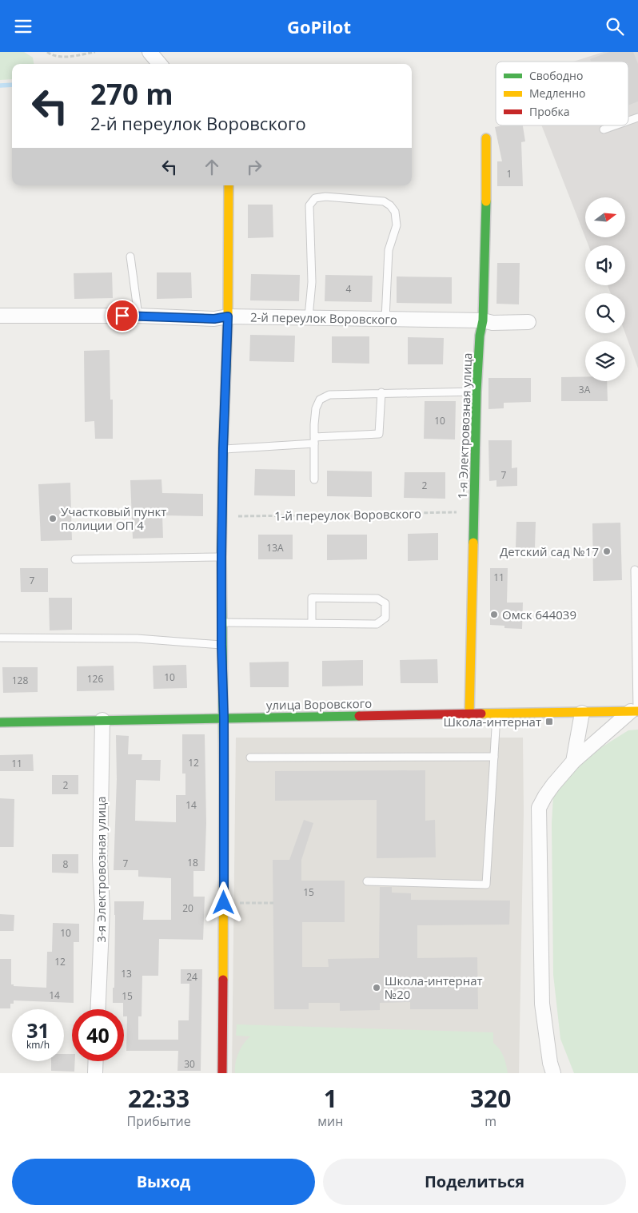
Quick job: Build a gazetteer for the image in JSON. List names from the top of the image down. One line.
{"streets":{"street":["2-й переулок Воровского","1-я Электровозная улица","улица Воровского","3-я Электровозная улица"],"path":["1-й переулок Воровского"]},"crossings":[["2-й переулок Воровского","1-я Электровозная улица"],["1-я Электровозная улица","1-й переулок Воровского"],["1-я Электровозная улица","улица Воровского"],["улица Воровского","3-я Электровозная улица"]],"places":{"other":["Участковый пункт полиции ОП 4","Детский сад №17","Омск 644039","Школа-интернат №20"],"transit":["Школа-интернат"]},"house_numbers":["1","4","3А","10","7","2","13А","11","7","10","126","128","12","11","2","14","18","7","8","15","20","10","12","13","24","14","15","30"],"legend":["Свободно","Медленно","Пробка"],"north":"right","page":{"header":"GoPilot","turn":["270 m","2-й переулок Воровского"],"speed":"31 km/h","limit":"40","eta":["22:33","Прибытие","1","мин","320","m"],"buttons":["Выход","Поделиться"]}}
